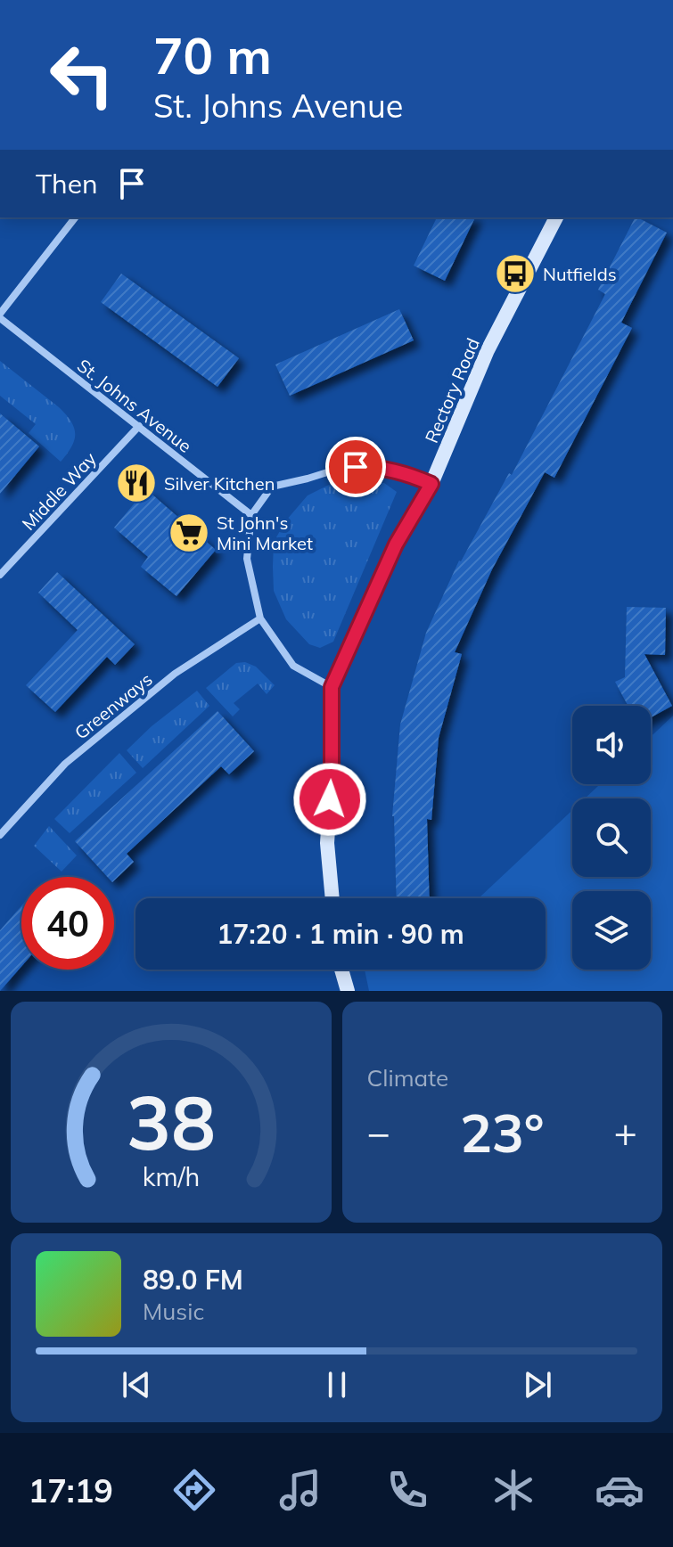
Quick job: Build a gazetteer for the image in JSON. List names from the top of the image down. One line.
{"streets":{"street":["Rectory Road","St. Johns Avenue","Middle Way","Greenways"]},"crossings":[["St. Johns Avenue","Middle Way"]],"places":{"bus stop":["Nutfields"],"restaurant":["Silver Kitchen"],"supermarket":["St John's Mini Market"]},"page":{"turn":["70 m","St. Johns Avenue"],"then":"Then","limit":"40","trip":"17:20 · 1 min · 90 m","tile":"Climate","heat":["−","23°","+"],"song":["89.0 FM","Music"],"tabs":"17:19","gauge":["38","km/h"]}}
